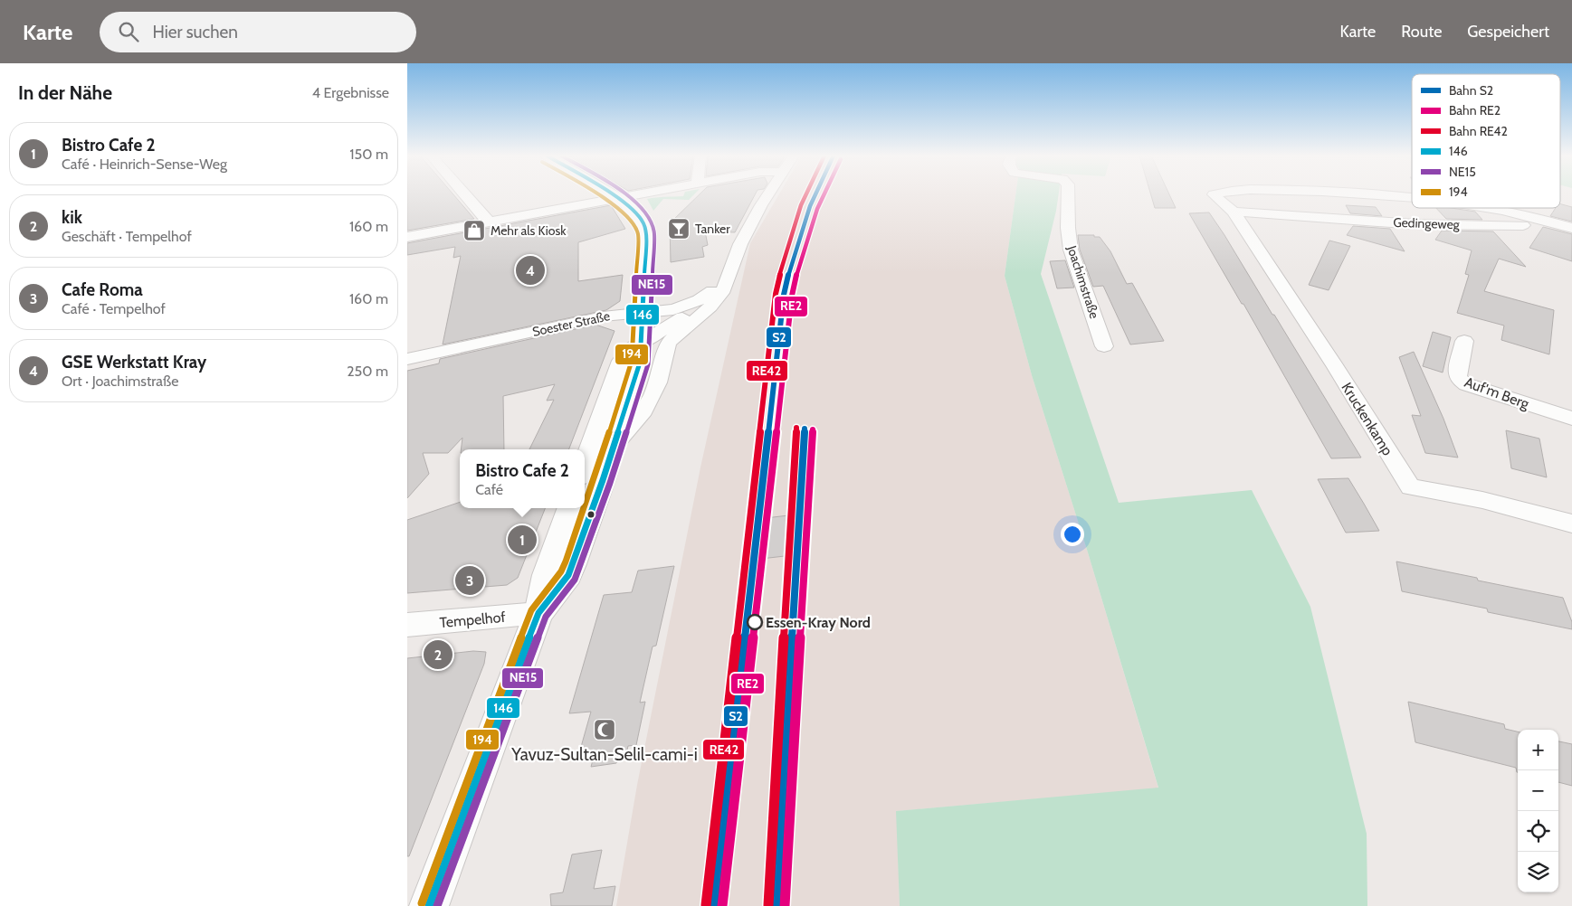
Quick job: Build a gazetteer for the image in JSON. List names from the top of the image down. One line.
{"streets":{"street":["Gedingeweg","Joachimstraße","Soester Straße","Auf'm Berg","Kruckenkamp","Tempelhof"]},"crossings":[["Gedingeweg","Kruckenkamp"]],"places":{"bar":["Tanker"],"shop":["Mehr als Kiosk"],"other":["Essen-Kray Nord"],"mosque":["Yavuz-Sultan-Selil-cami-i"]},"lines":["rail line S2","rail line RE2","rail line RE42","transit line 146","transit line NE15","transit line 194"],"legend":["Bahn S2","Bahn RE2","Bahn RE42","146","NE15","194"],"page":{"header":"Karte","search":"Hier suchen","nav":["Karte","Route","Gespeichert"],"heading":["In der Nähe","4 Ergebnisse"],"list":[{"mark":"1","name":"Bistro Cafe 2","note":"Café · Heinrich-Sense-Weg","value":"150 m"},{"mark":"2","name":"kik","note":"Geschäft · Tempelhof","value":"160 m"},{"mark":"3","name":"Cafe Roma","note":"Café · Tempelhof","value":"160 m"},{"mark":"4","name":"GSE Werkstatt Kray","note":"Ort · Joachimstraße","value":"250 m"}],"pins":["4","1","3","2"],"popup":["Bistro Cafe 2","Café"],"map_buttons":["+","−"]}}
